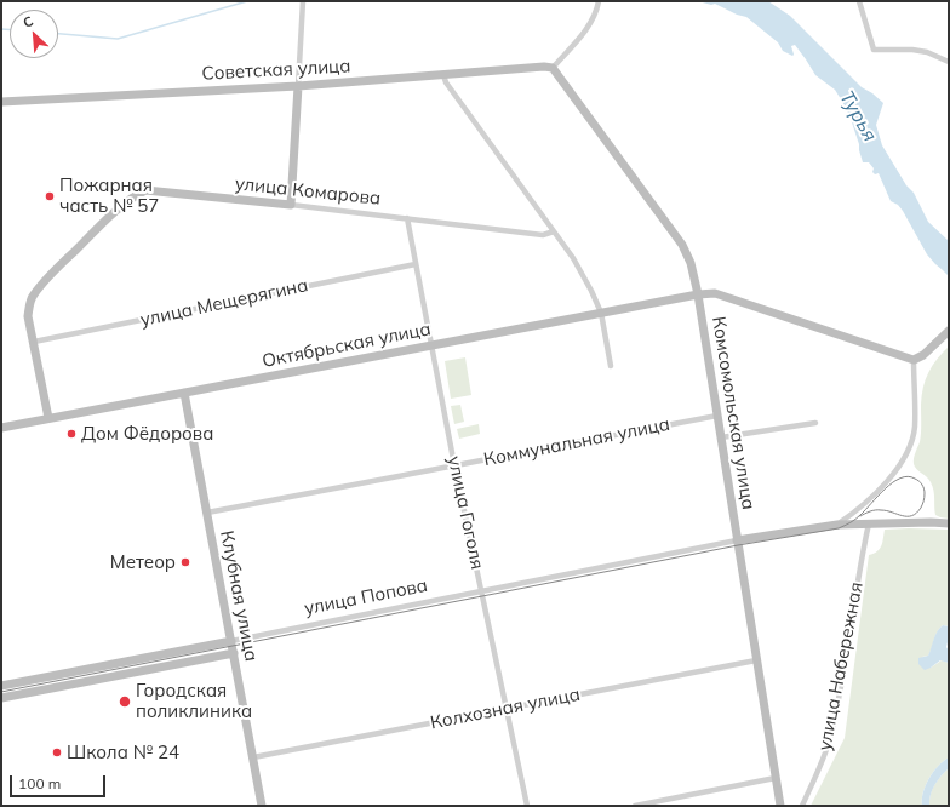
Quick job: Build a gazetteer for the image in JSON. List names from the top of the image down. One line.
{"streets":{"main road":["Советская улица","улица Комарова","Октябрьская улица","Комсомольская улица","Клубная улица","улица Попова"],"street":["улица Мещерягина","Коммунальная улица","улица Гоголя","улица Набережная","Колхозная улица"]},"crossings":[["Советская улица","Комсомольская улица"],["улица Комарова","улица Мещерягина"],["улица Комарова","Октябрьская улица"],["улица Комарова","улица Гоголя"],["улица Мещерягина","улица Гоголя"],["Октябрьская улица","Комсомольская улица"],["Октябрьская улица","улица Гоголя"],["Октябрьская улица","Клубная улица"],["Комсомольская улица","Коммунальная улица"],["Комсомольская улица","улица Попова"],["Комсомольская улица","Колхозная улица"],["Коммунальная улица","улица Гоголя"],["Коммунальная улица","Клубная улица"],["улица Гоголя","улица Попова"],["улица Гоголя","Колхозная улица"],["Клубная улица","улица Попова"],["Клубная улица","Колхозная улица"]],"water":["Турья"],"places":["Пожарная часть № 57","Дом Фёдорова","Метеор","Городская поликлиника","Школа № 24"],"scale_bar":"100 m","north":"top left"}
